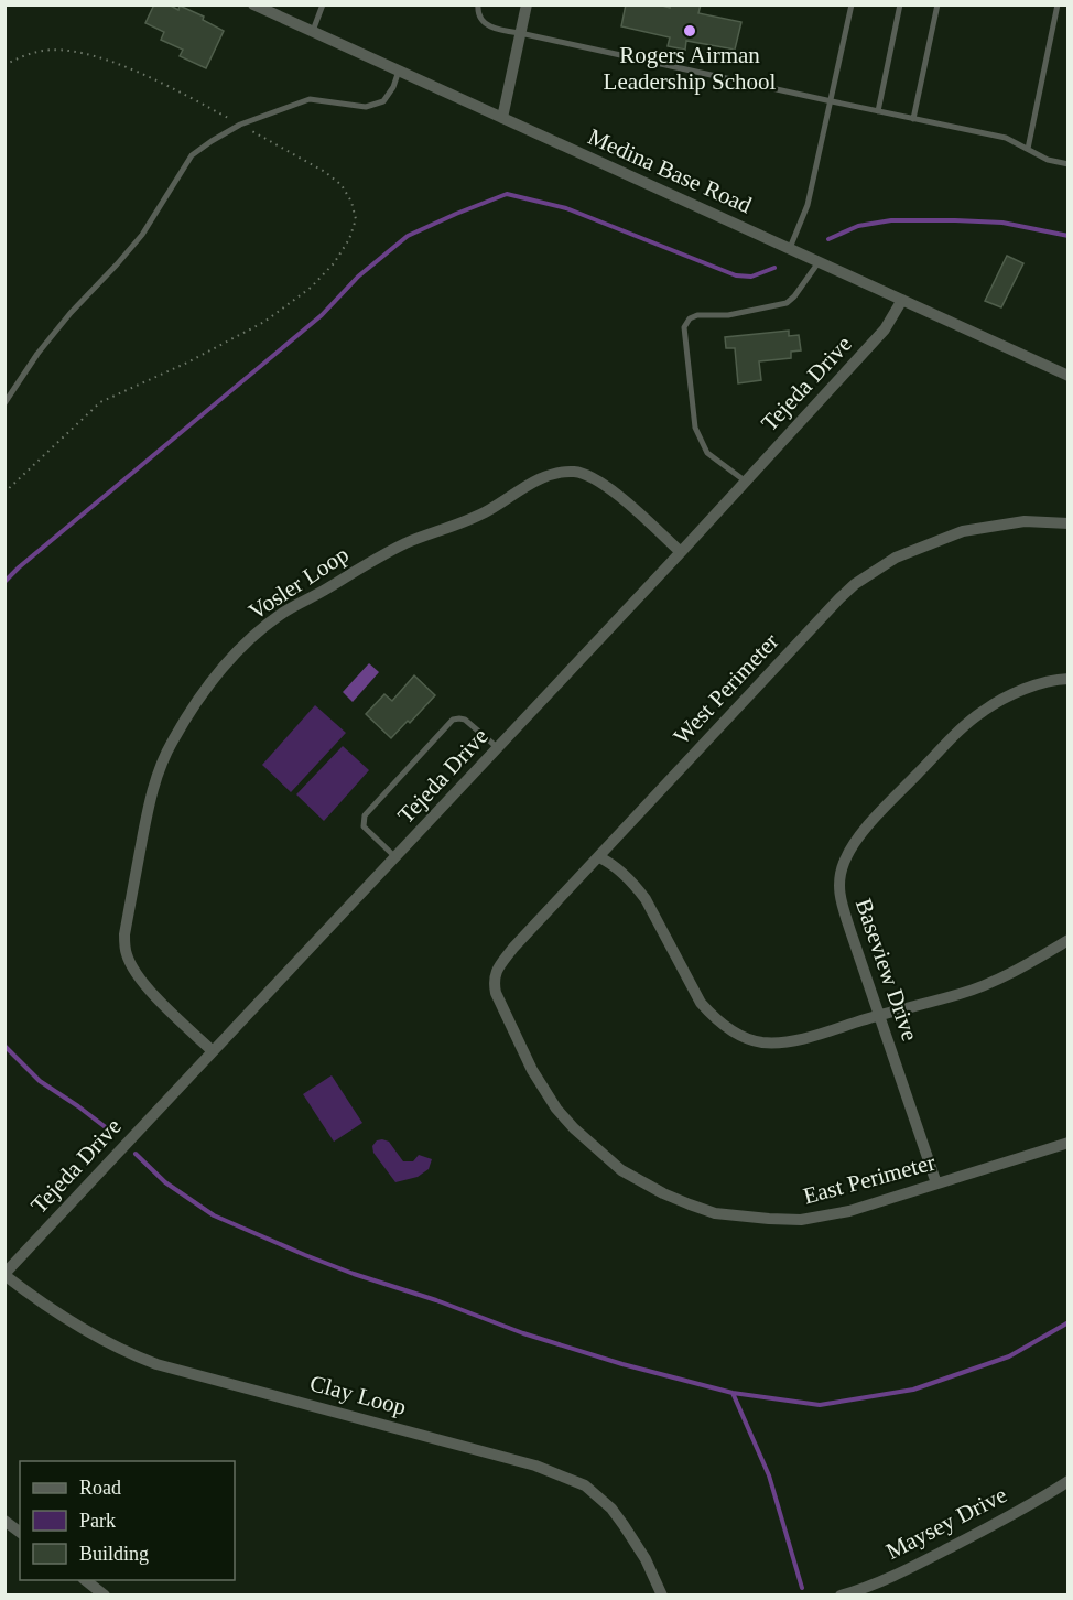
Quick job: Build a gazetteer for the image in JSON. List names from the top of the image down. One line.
{"streets":{"street":["Medina Base Road","Tejeda Drive","Vosler Loop","West Perimeter","Baseview Drive","East Perimeter","Clay Loop","Maysey Drive"]},"crossings":[["Medina Base Road","Tejeda Drive"],["Tejeda Drive","Vosler Loop"],["Tejeda Drive","Clay Loop"],["West Perimeter","East Perimeter"],["Baseview Drive","East Perimeter"]],"places":["Rogers Airman Leadership School"],"legend":["Road","Park","Building"]}
